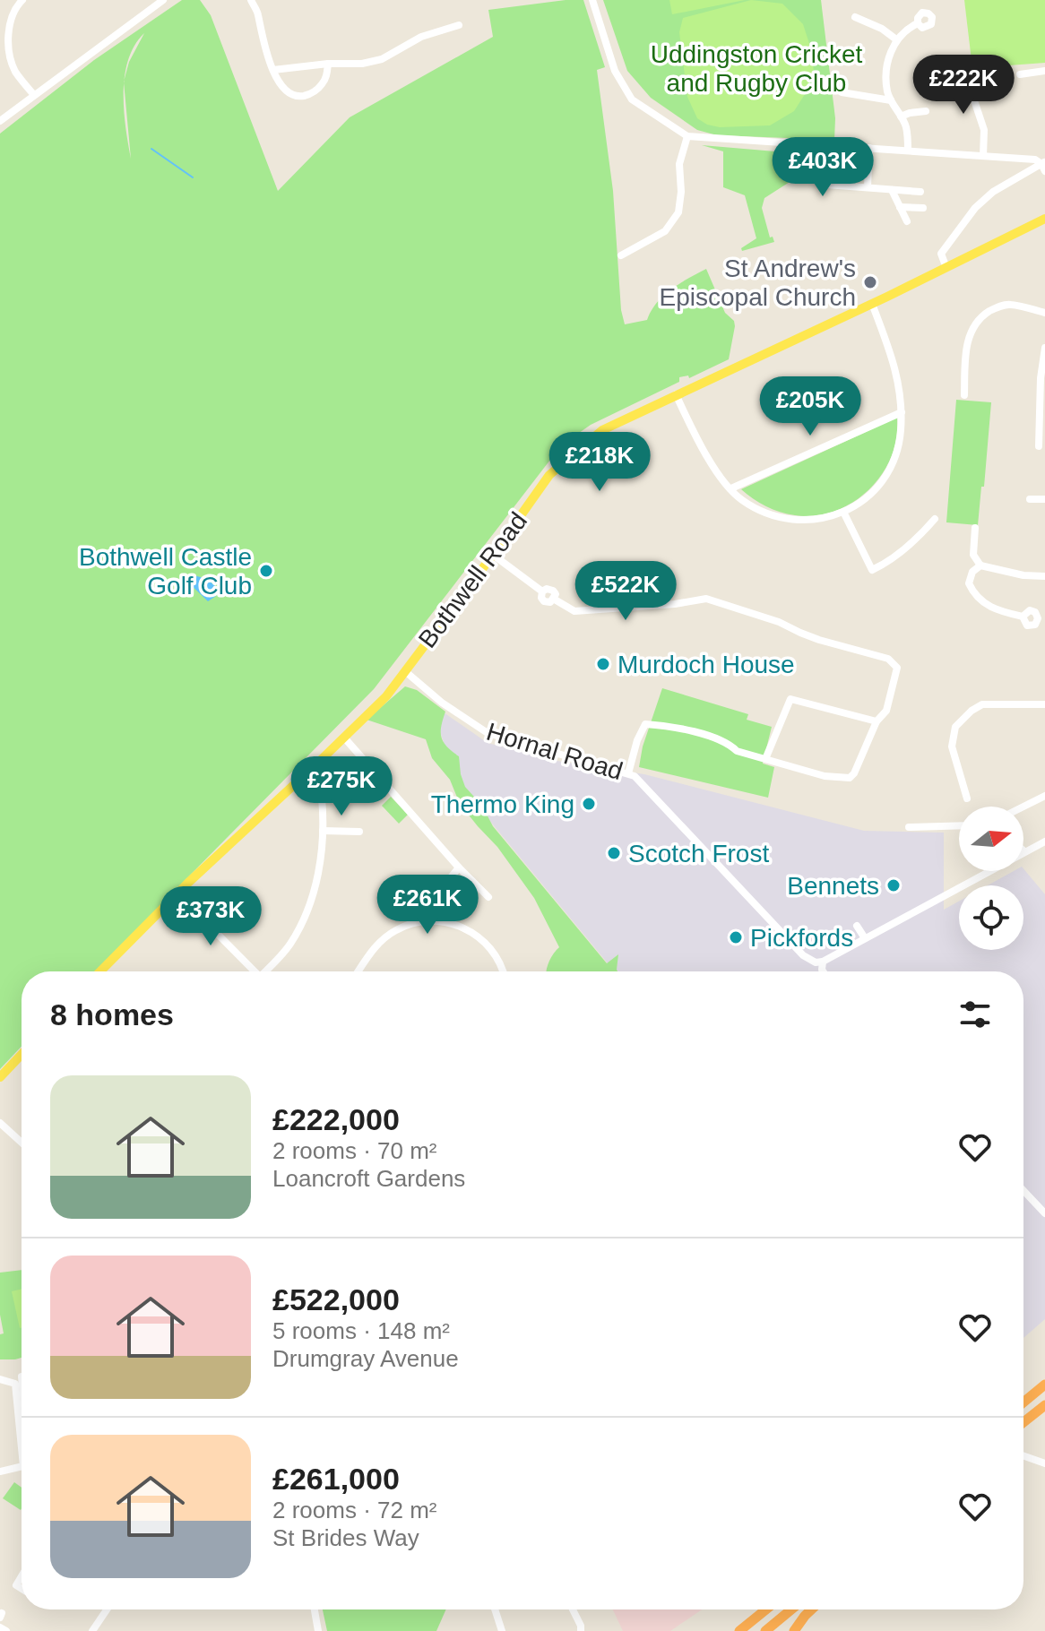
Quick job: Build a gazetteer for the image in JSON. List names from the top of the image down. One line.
{"streets":{"main road":["Bothwell Road"],"street":["Hornal Road"]},"crossings":[["Bothwell Road","Hornal Road"]],"parks":["Uddingston Cricket and Rugby Club"],"places":["St Andrew's Episcopal Church","Bothwell Castle Golf Club","Murdoch House","Thermo King","Scotch Frost","Bennets","Pickfords"],"north":"right","page":{"price":["£222K","£403K","£205K","£218K","£522K","£275K","£261K","£373K"],"heading":"8 homes","list":[{"name":"£222,000","note":"2 rooms · 70 m² · Loancroft Gardens"},{"name":"£522,000","note":"5 rooms · 148 m² · Drumgray Avenue"},{"name":"£261,000","note":"2 rooms · 72 m² · St Brides Way"}]}}
